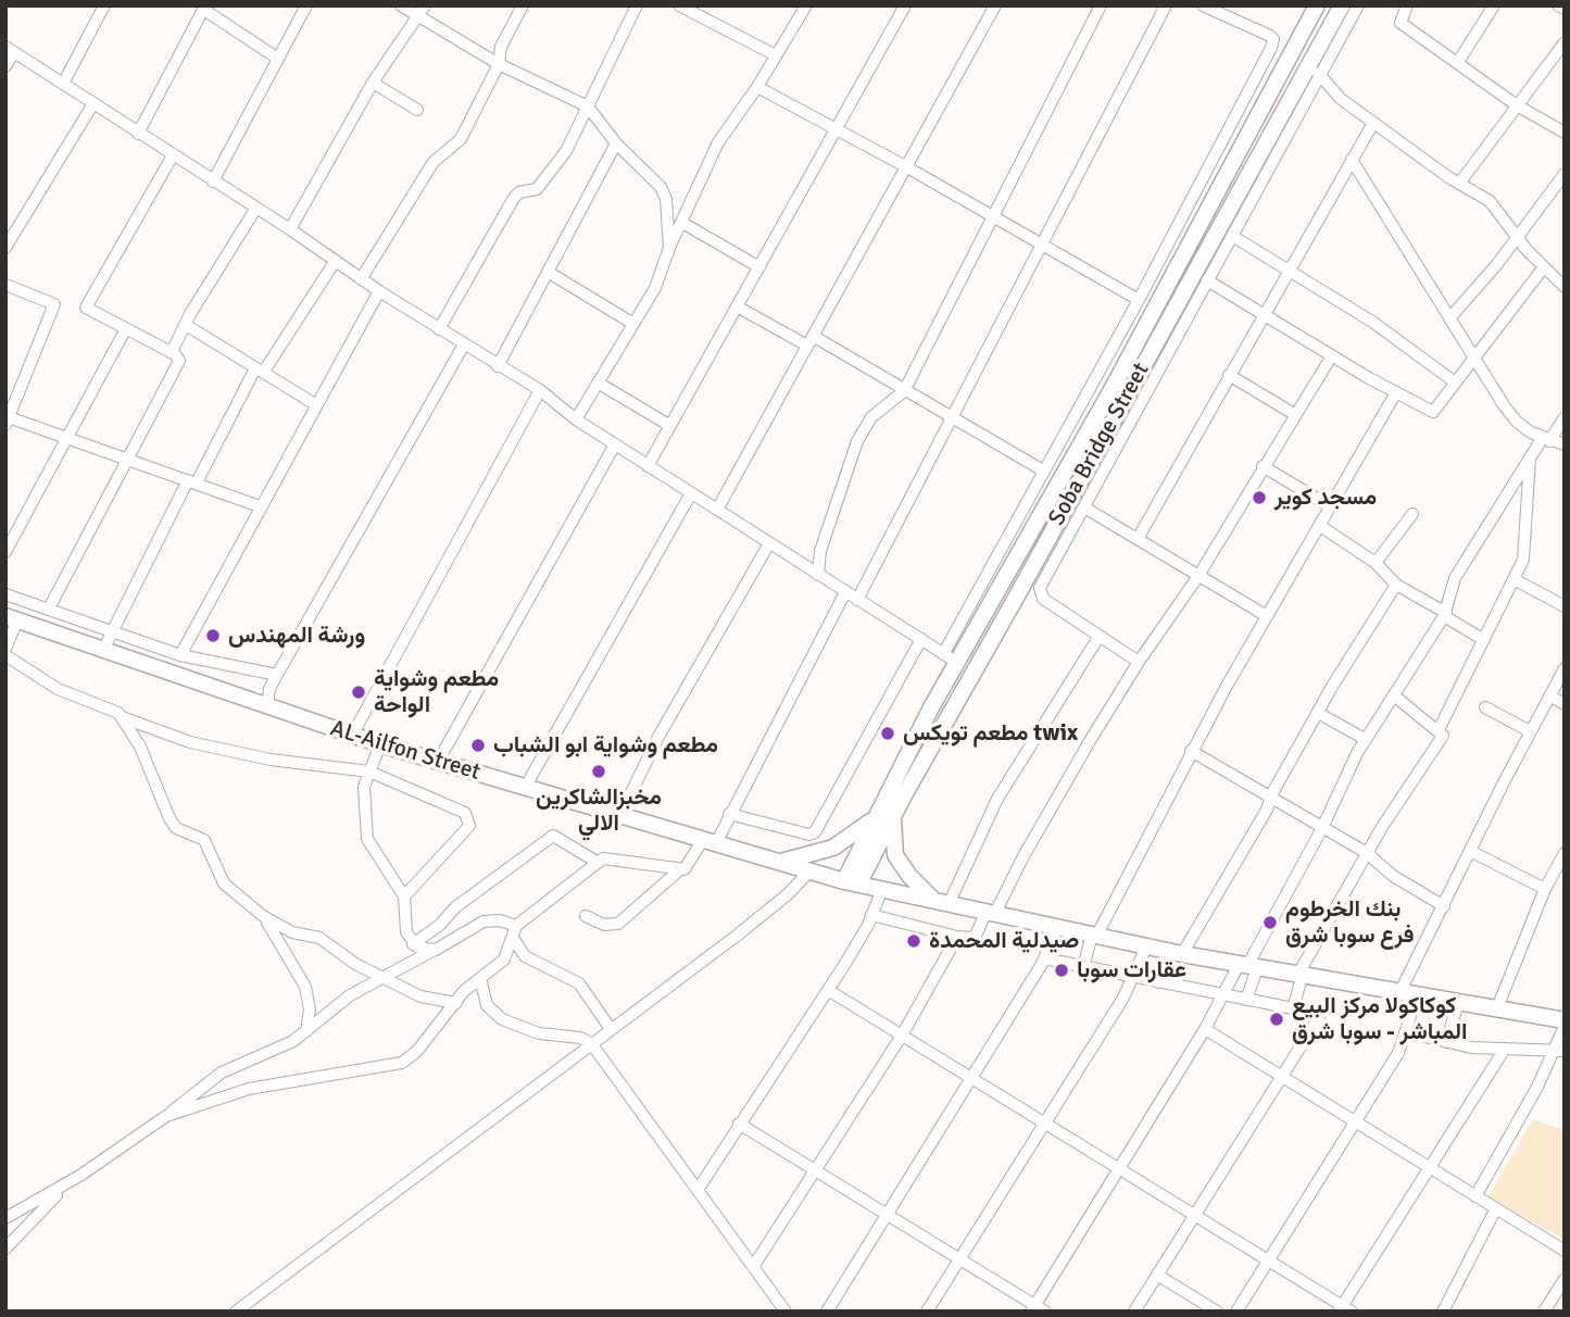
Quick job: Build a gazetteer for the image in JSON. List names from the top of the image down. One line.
{"streets":{"highway":["Soba Bridge Street","AL-Ailfon Street"]},"crossings":[["Soba Bridge Street","AL-Ailfon Street"]],"places":["مسجد كوير","ورشة المهندس","مطعم وشواية الواحة","مطعم تويكس twix","مطعم وشواية ابو الشباب","مخبزالشاكرين الالي","بنك الخرطوم فرع سوبا شرق","صيدلية المحمدة","عقارات سوبا","كوكاكولا مركز البيع المباشر - سوبا شرق"]}
